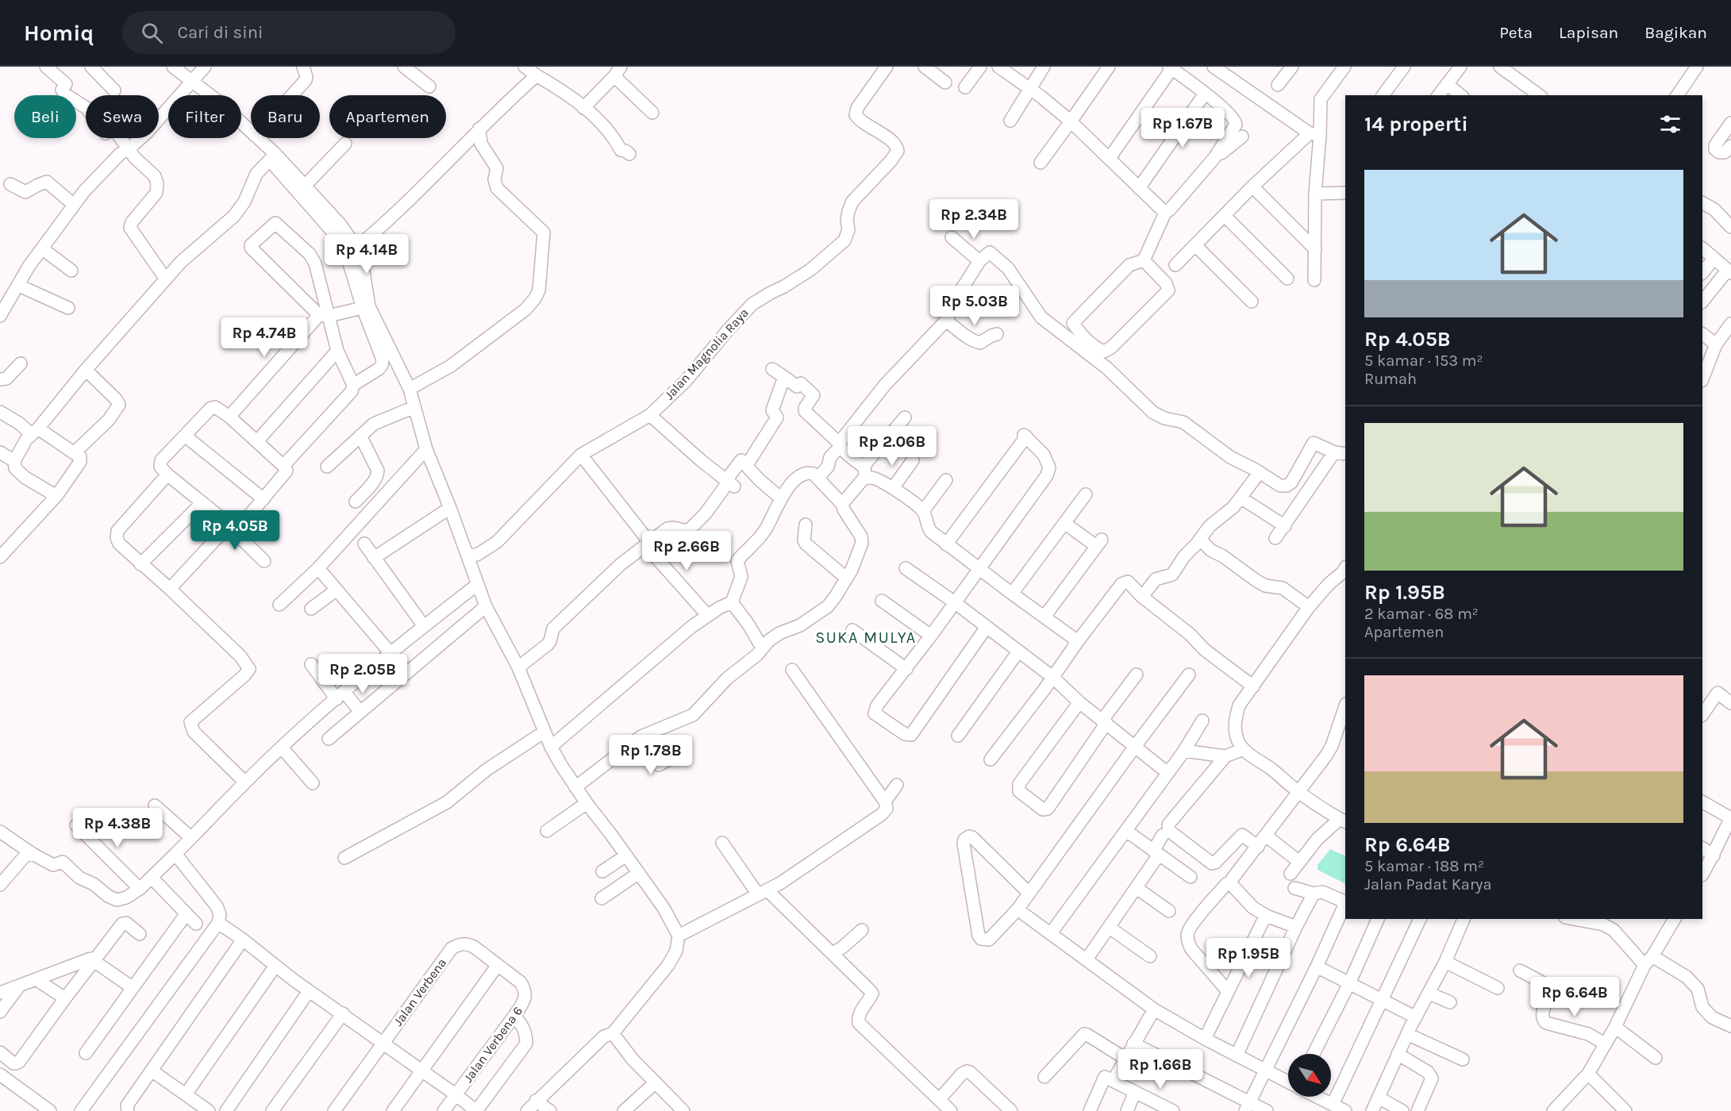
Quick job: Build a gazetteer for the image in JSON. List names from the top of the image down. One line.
{"streets":{"street":["Jalan Magnolia Raya","Jalan Verbena","Jalan Verbena 6"]},"crossings":[["Jalan Verbena","Jalan Verbena 6"]],"districts":["SUKA MULYA"],"north":"bottom right","page":{"header":"Homiq","search":"Cari di sini","nav":["Peta","Lapisan","Bagikan"],"chip":["Beli","Sewa","Filter","Baru","Apartemen"],"heading":"14 properti","price":["Rp 1.67B","Rp 2.34B","Rp 4.14B","Rp 5.03B","Rp 4.74B","Rp 2.06B","Rp 4.05B","Rp 2.66B","Rp 2.05B","Rp 1.78B","Rp 4.38B","Rp 1.95B","Rp 6.64B","Rp 1.66B"],"list":[{"name":"Rp 4.05B","note":"5 kamar · 153 m² · Rumah"},{"name":"Rp 1.95B","note":"2 kamar · 68 m² · Apartemen"},{"name":"Rp 6.64B","note":"5 kamar · 188 m² · Jalan Padat Karya"}]}}
